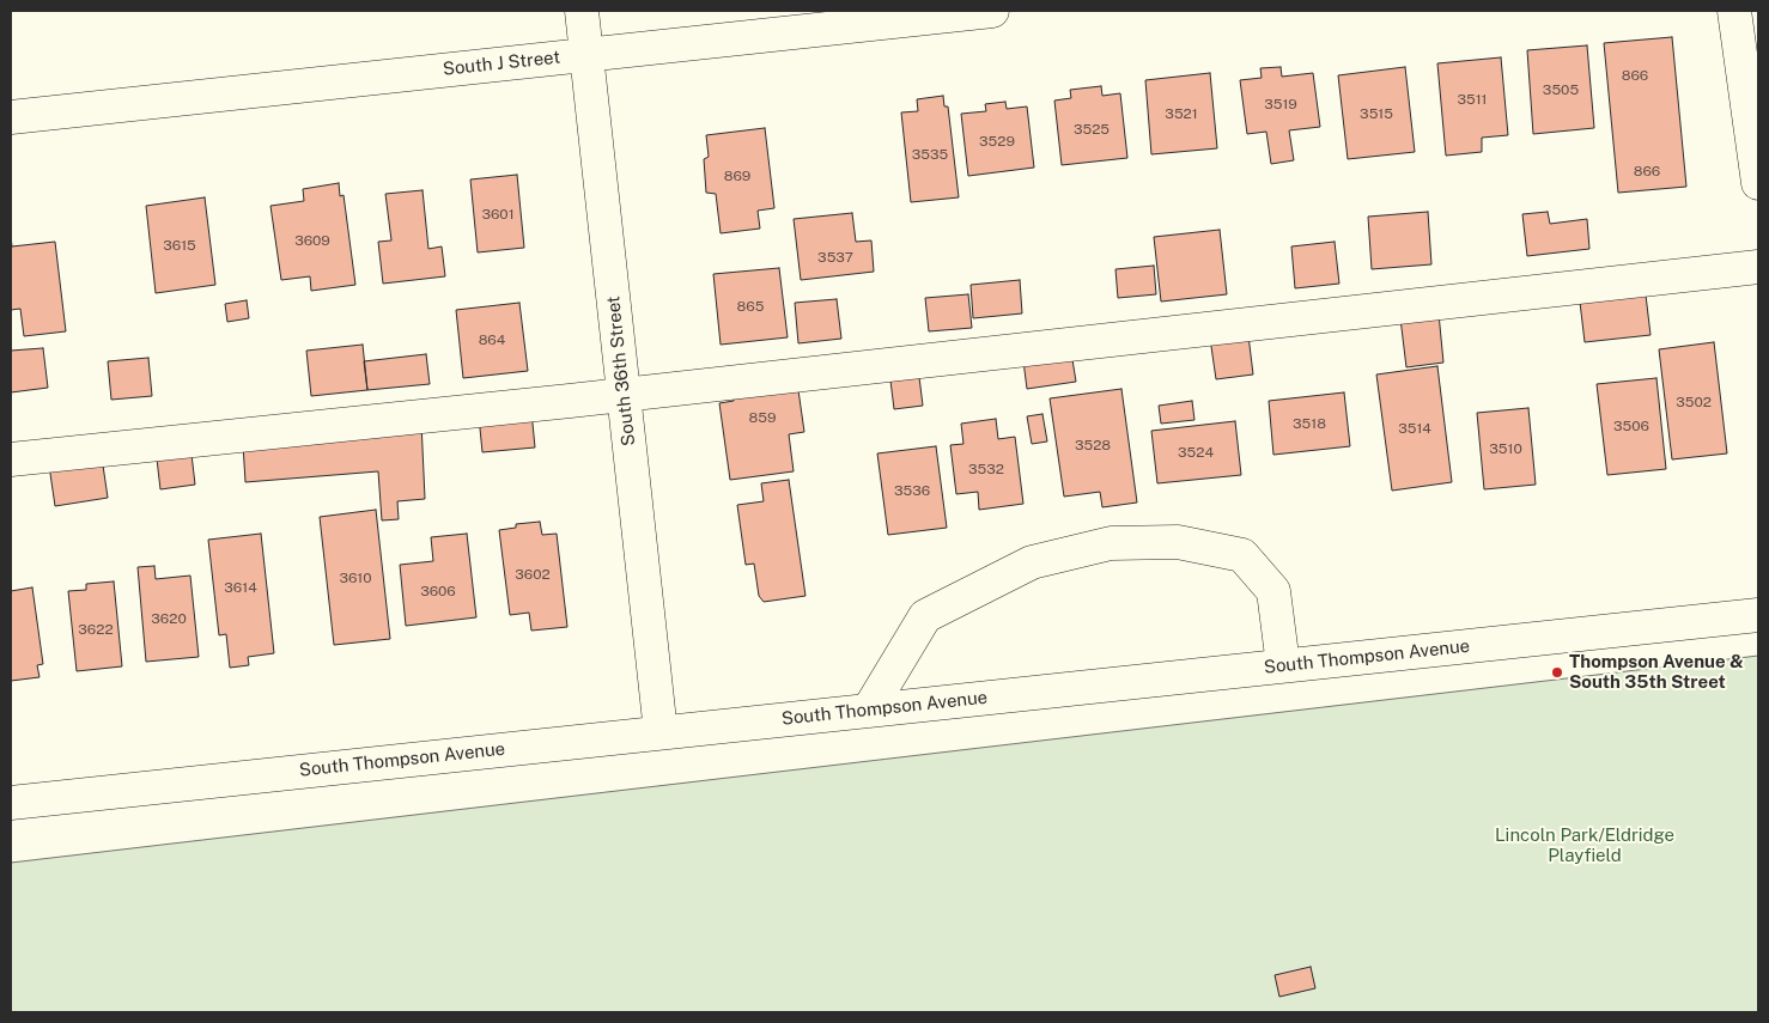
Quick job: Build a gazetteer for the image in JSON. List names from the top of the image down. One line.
{"streets":{"street":["South J Street","South 36th Street","South Thompson Avenue"]},"crossings":[["South J Street","South 36th Street"],["South 36th Street","South Thompson Avenue"]],"parks":["Lincoln Park/Eldridge Playfield"],"places":["Thompson Avenue & South 35th Street"],"house_numbers":["866","3505","3511","3519","3521","3515","3525","3529","3535","866","869","3601","3609","3615","3537","865","864","3502","859","3518","3506","3514","3528","3510","3524","3532","3536","3602","3610","3614","3606","3620","3622"]}
